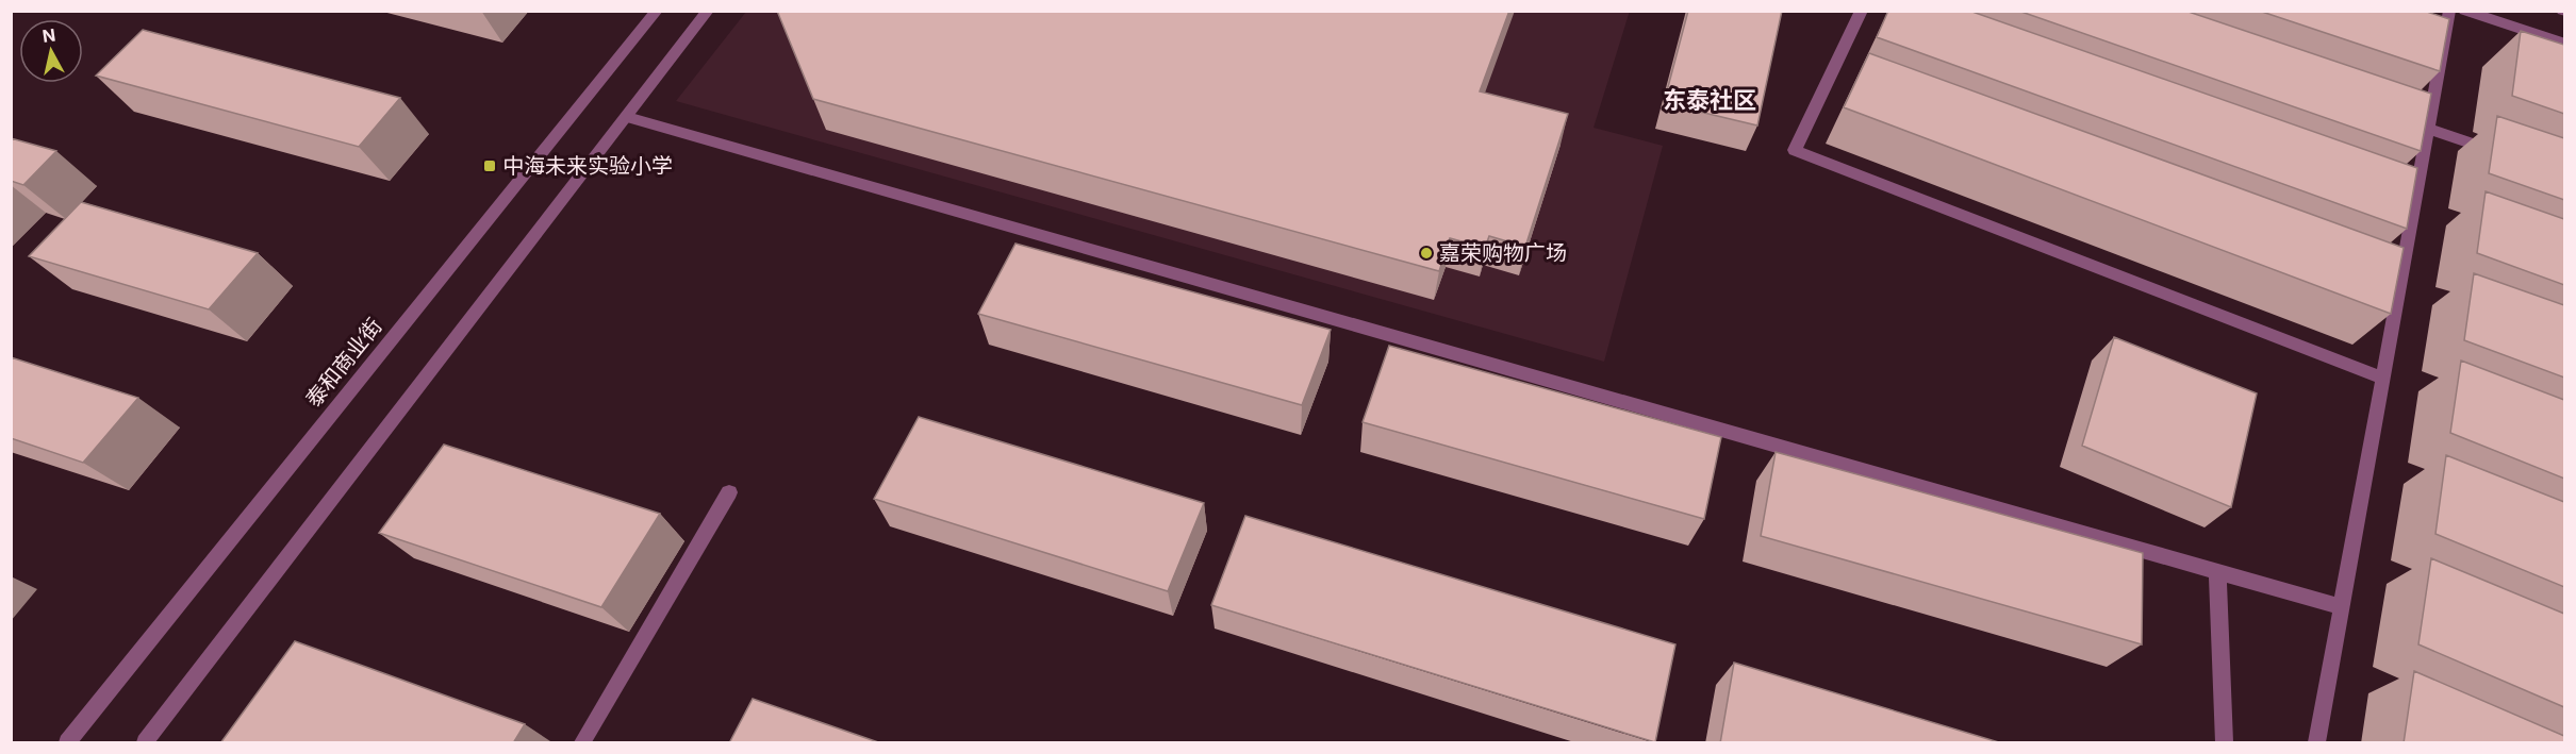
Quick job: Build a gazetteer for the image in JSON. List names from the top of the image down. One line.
{"streets":{"street":["泰和商业街"]},"districts":["东泰社区"],"places":{"transit":["中海未来实验小学"],"other":["嘉荣购物广场"]},"north":"top"}
